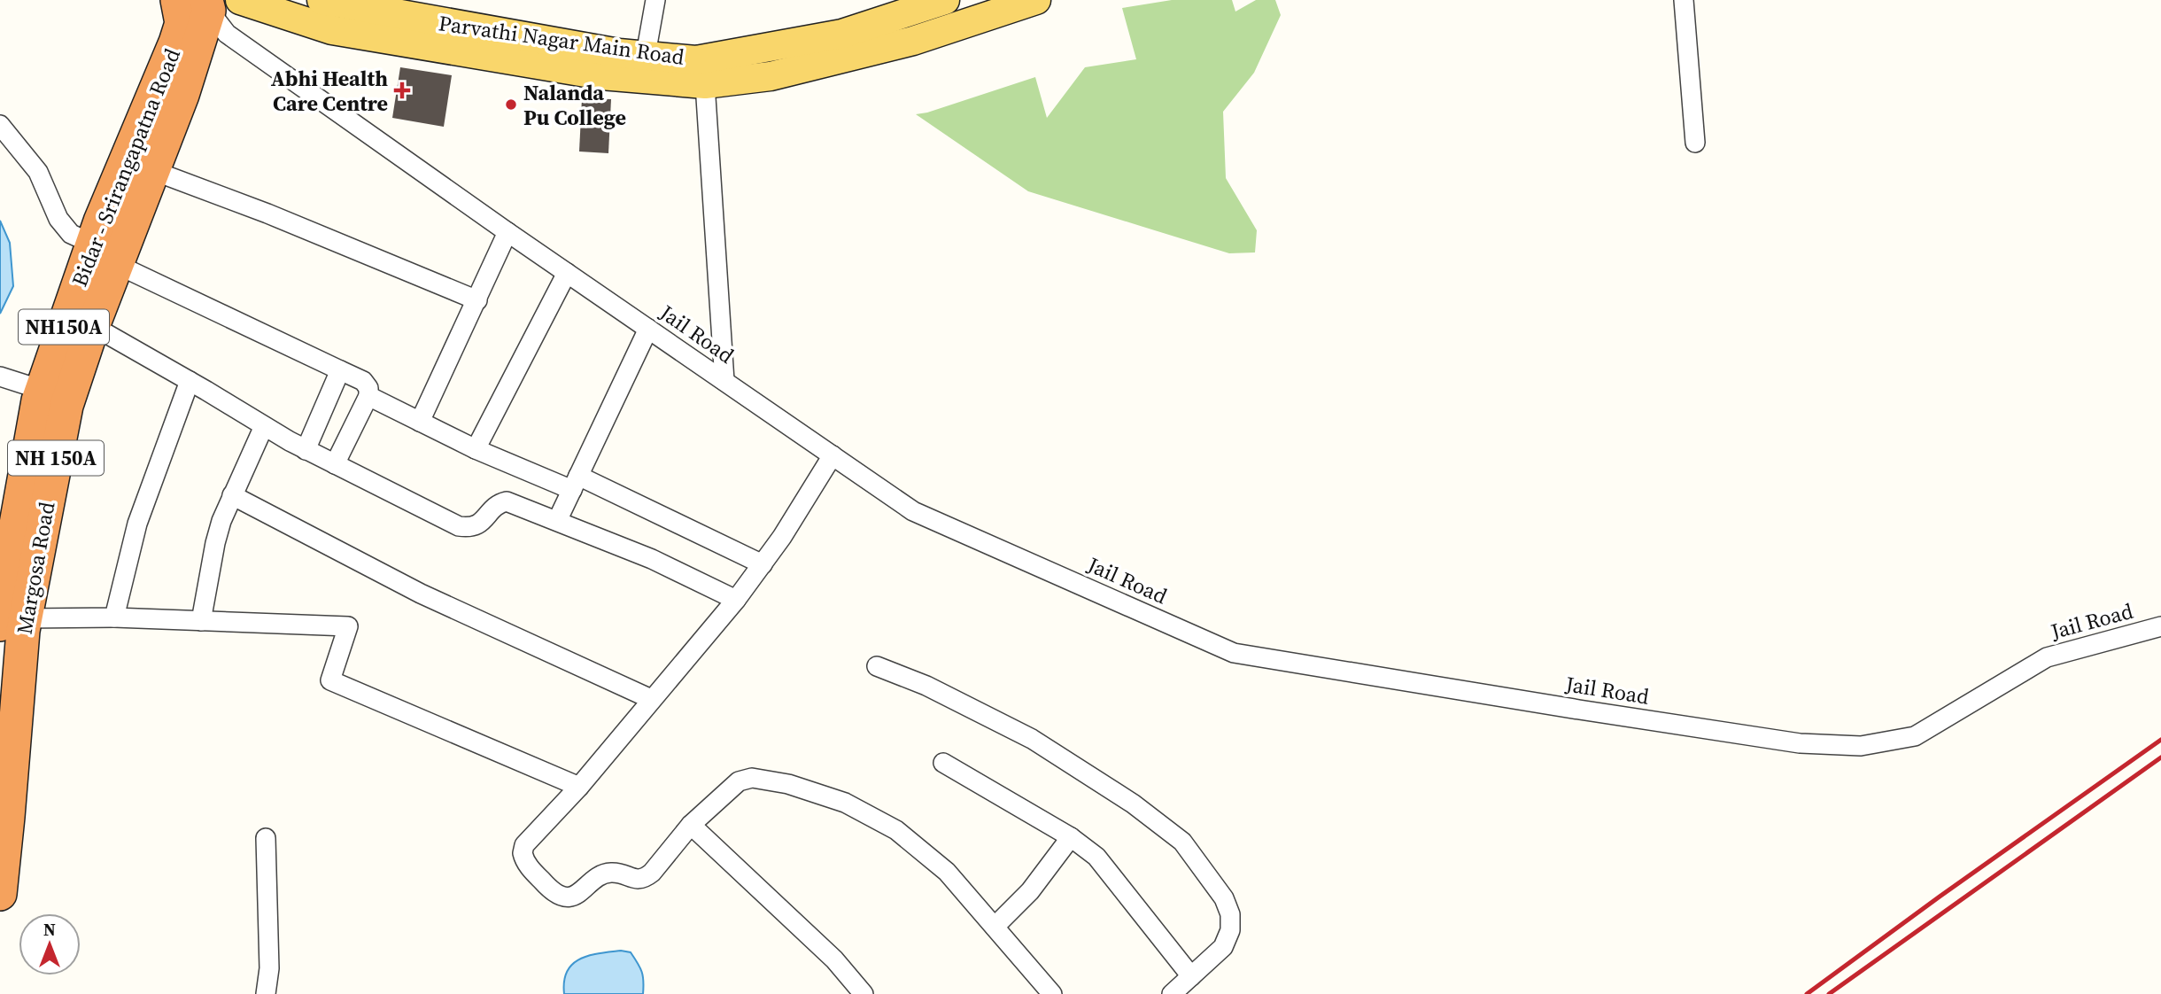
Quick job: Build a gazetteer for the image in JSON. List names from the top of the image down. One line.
{"streets":{"highway":["Bidar - Srirangapatna Road","NH150A","NH 150A","Margosa Road"],"main road":["Parvathi Nagar Main Road"],"street":["Jail Road"]},"crossings":[["Bidar - Srirangapatna Road","Margosa Road"],["Jail Road","Margosa Road"]],"places":{"health":["Abhi Health Care Centre"],"other":["Nalanda Pu College"]},"north":"top"}
